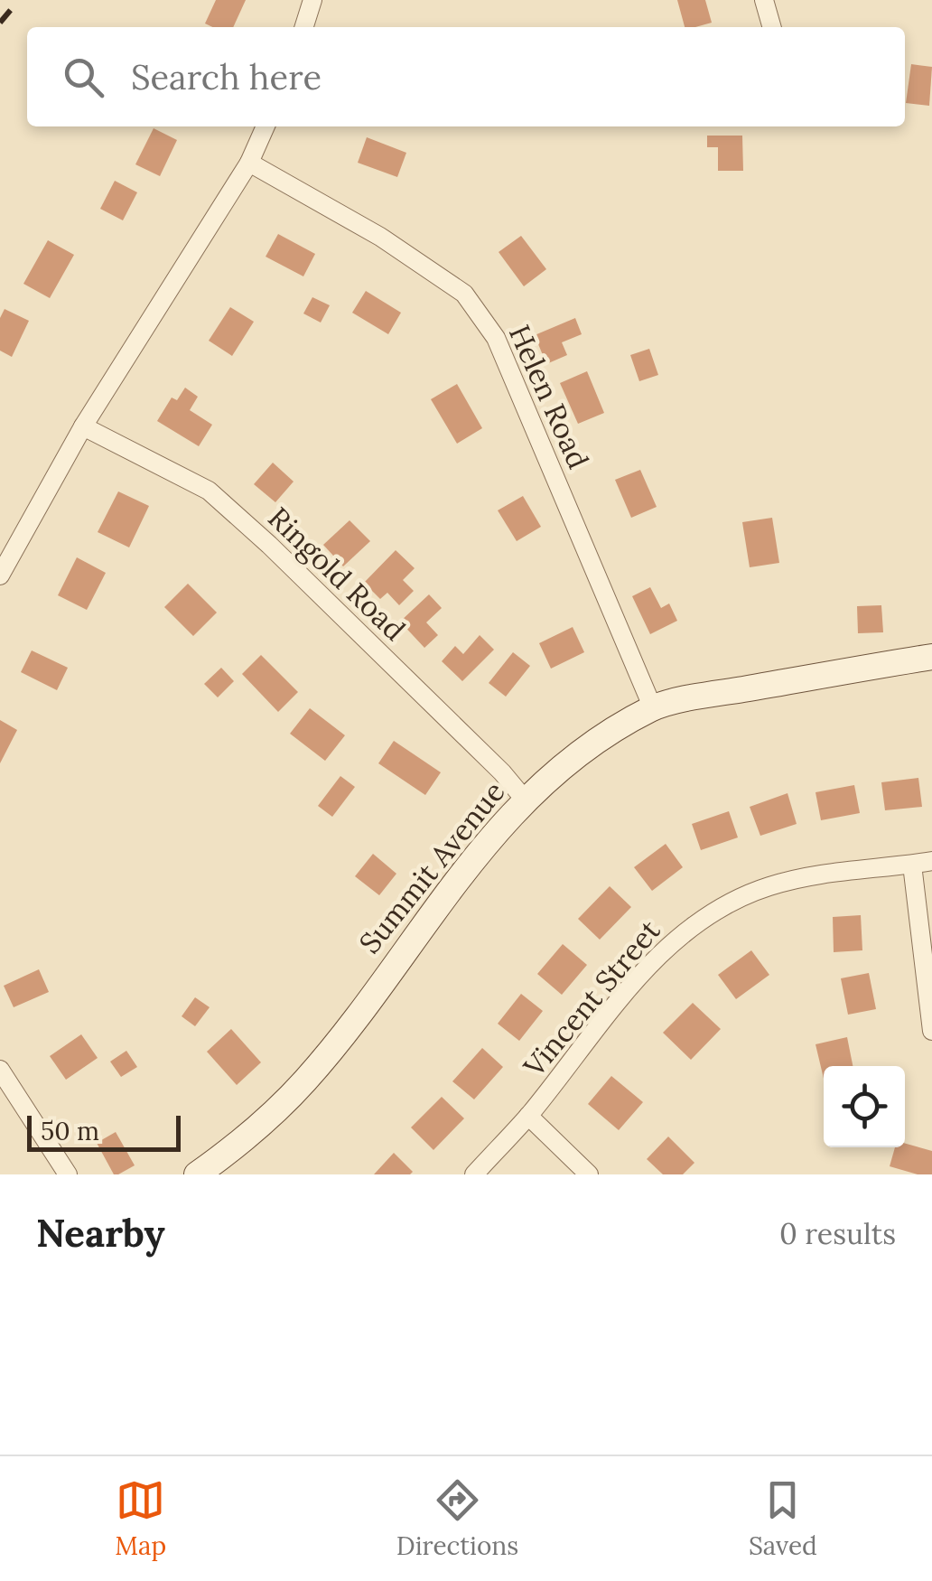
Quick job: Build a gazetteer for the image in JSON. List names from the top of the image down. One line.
{"streets":{"main road":["Summit Avenue"],"street":["Helen Road","Ringold Road","Vincent Street"]},"crossings":[["Helen Road","Summit Avenue"],["Ringold Road","Summit Avenue"]],"scale_bar":"50 m","page":{"search":"Search here","scale":"50 m","heading":["Nearby","0 results"],"nav":["Map","Directions","Saved"]}}
